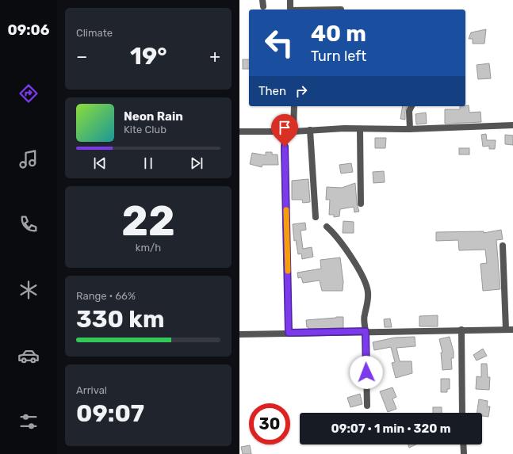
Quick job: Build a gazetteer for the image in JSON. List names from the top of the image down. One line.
{"page":{"tabs":"09:06","tile":["Climate",["22","km/h"],["Range · 66%","330 km"],["Arrival","09:07"]],"turn":["40 m","Turn left"],"heat":["−","19°","+"],"then":"Then","song":["Neon Rain","Kite Club"],"limit":"30","trip":"09:07 · 1 min · 320 m"}}
